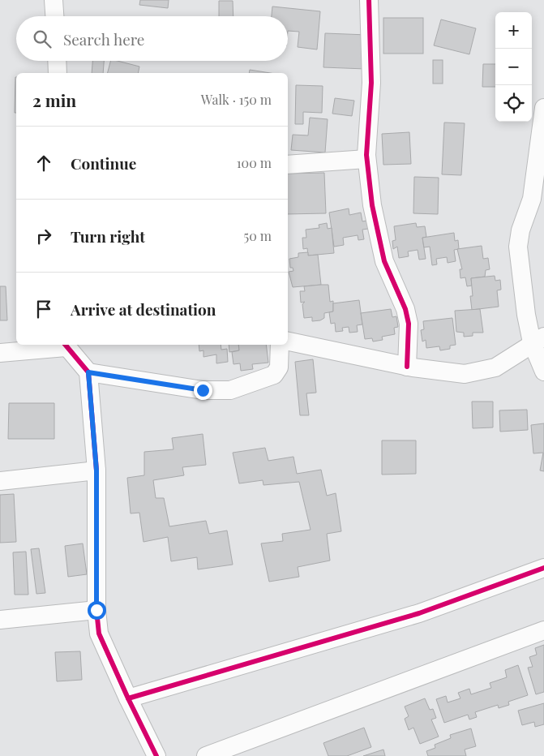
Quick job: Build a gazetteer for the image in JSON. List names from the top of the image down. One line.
{"page":{"map_buttons":["+","−"],"search":"Search here","heading":["2 min","Walk · 150 m"],"list":[["Continue","100 m"],["Turn right","50 m"],"Arrive at destination"]}}
